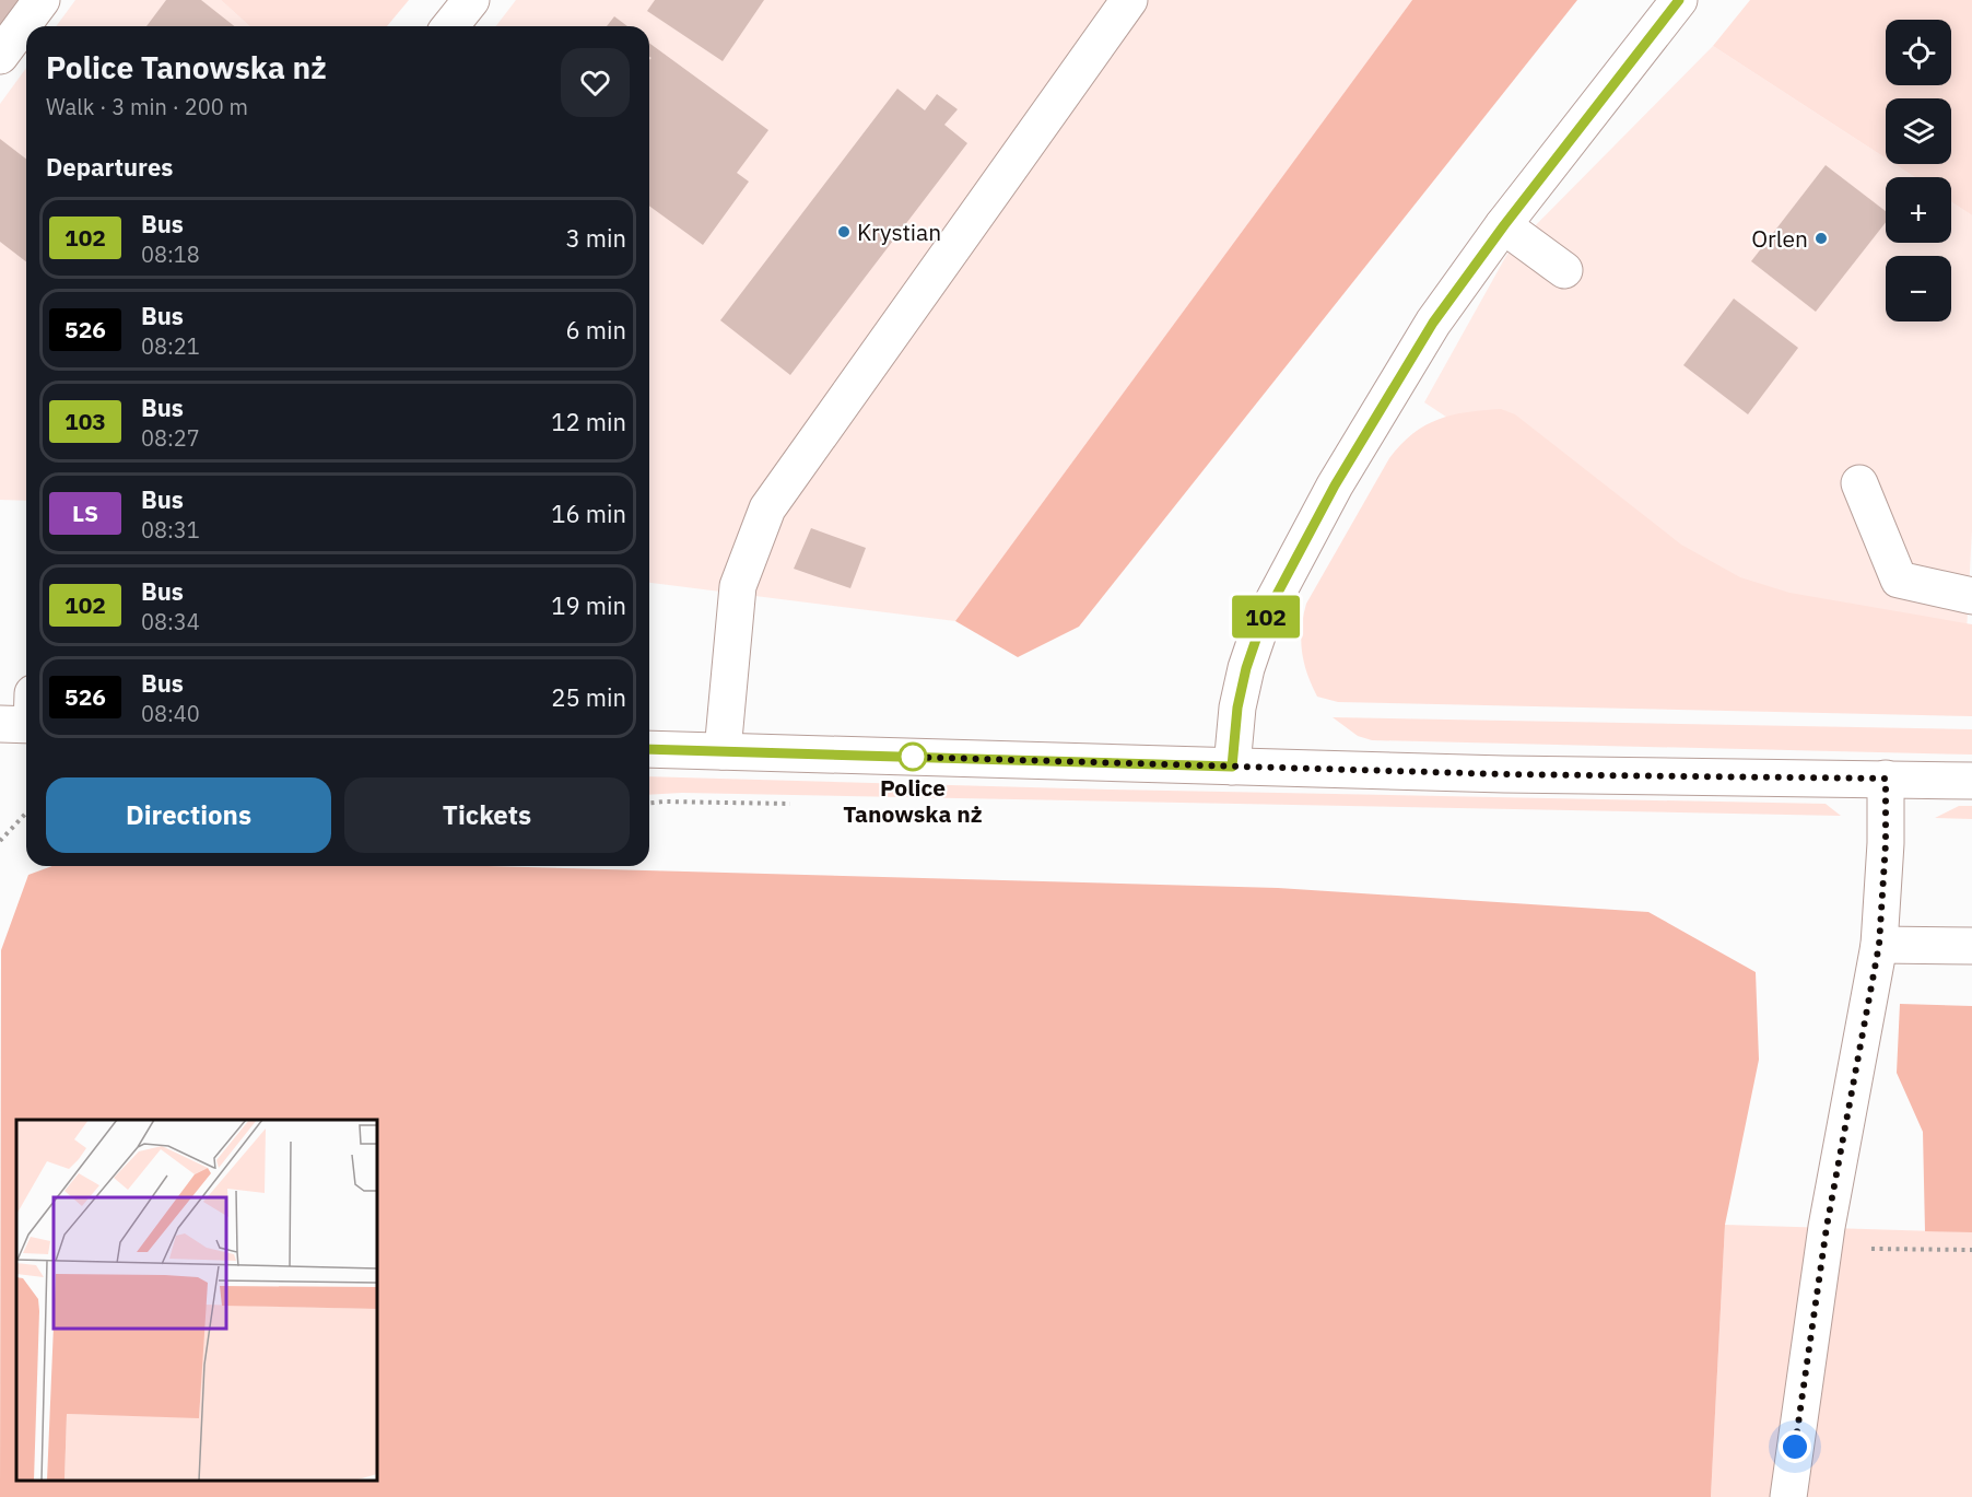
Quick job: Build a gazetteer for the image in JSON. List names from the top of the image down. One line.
{"places":["Krystian","Orlen","Police Tanowska nż"],"lines":["bus line 102"],"page":{"on_map":"102","map_buttons":["+","−"],"heading":[["Police Tanowska nż","Walk · 3 min · 200 m"],"Departures"],"list":[{"mark":"102","name":"Bus","note":"08:18","value":"3 min"},{"mark":"526","name":"Bus","note":"08:21","value":"6 min"},{"mark":"103","name":"Bus","note":"08:27","value":"12 min"},{"mark":"LS","name":"Bus","note":"08:31","value":"16 min"},{"mark":"102","name":"Bus","note":"08:34","value":"19 min"},{"mark":"526","name":"Bus","note":"08:40","value":"25 min"}],"buttons":["Directions","Tickets"]}}
